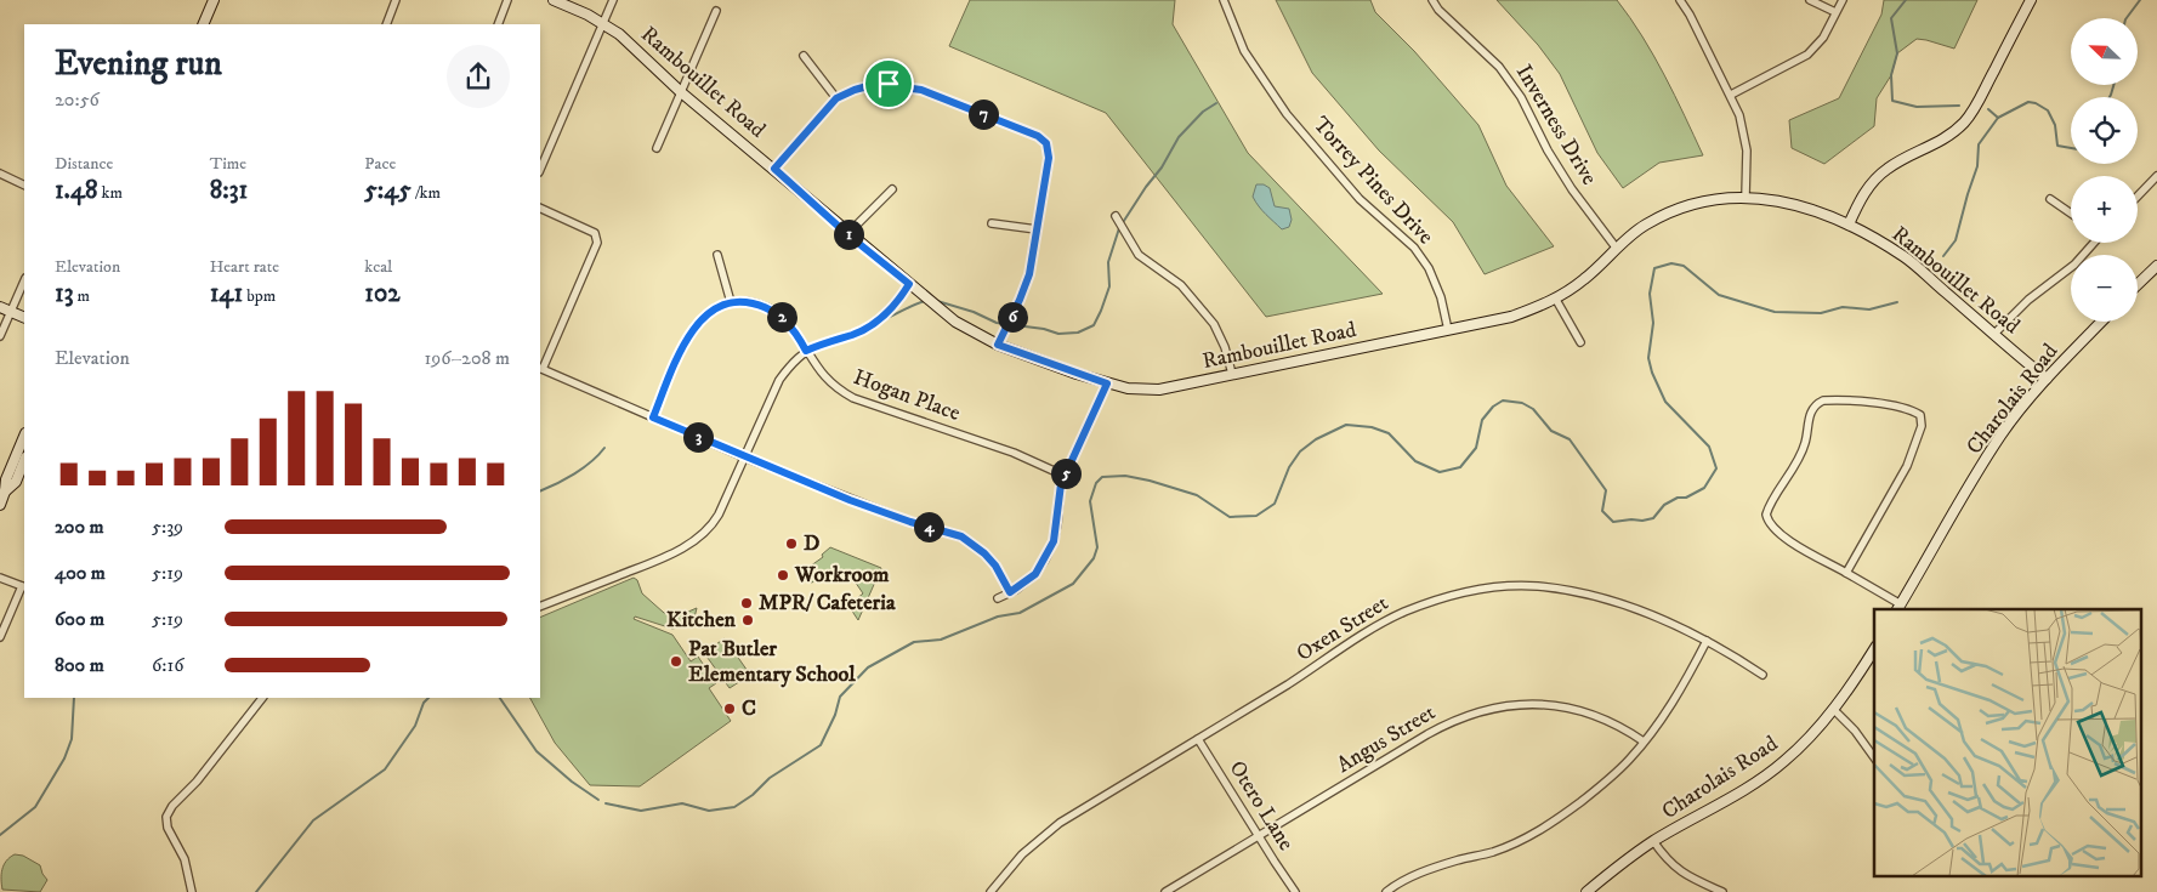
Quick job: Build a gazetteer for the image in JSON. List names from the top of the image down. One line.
{"streets":{"street":["Rambouillet Road","Inverness Drive","Torrey Pines Drive","Hogan Place","Charolais Road","Oxen Street","Angus Street","Otero Lane"]},"crossings":[["Rambouillet Road","Inverness Drive"],["Rambouillet Road","Torrey Pines Drive"],["Rambouillet Road","Charolais Road"],["Oxen Street","Otero Lane"],["Angus Street","Otero Lane"]],"places":["D","Workroom","MPR/ Cafeteria","Kitchen","Pat Butler Elementary School","C"],"north":"top left","page":{"map_buttons":["+","−"],"heading":["Evening run","20:56"],"pins":["7","1","2","6","3","5","4"],"stats":[["Distance","1.48 km"],["Time","8:31"],["Pace","5:45 /km"],["Elevation","13 m"],["Heart rate","141 bpm"],["kcal","102"]],"chart":["Elevation","196–208 m"],"list":[{"name":"200 m","note":"5:39"},{"name":"400 m","note":"5:19"},{"name":"600 m","note":"5:19"},{"name":"800 m","note":"6:16"}]}}
